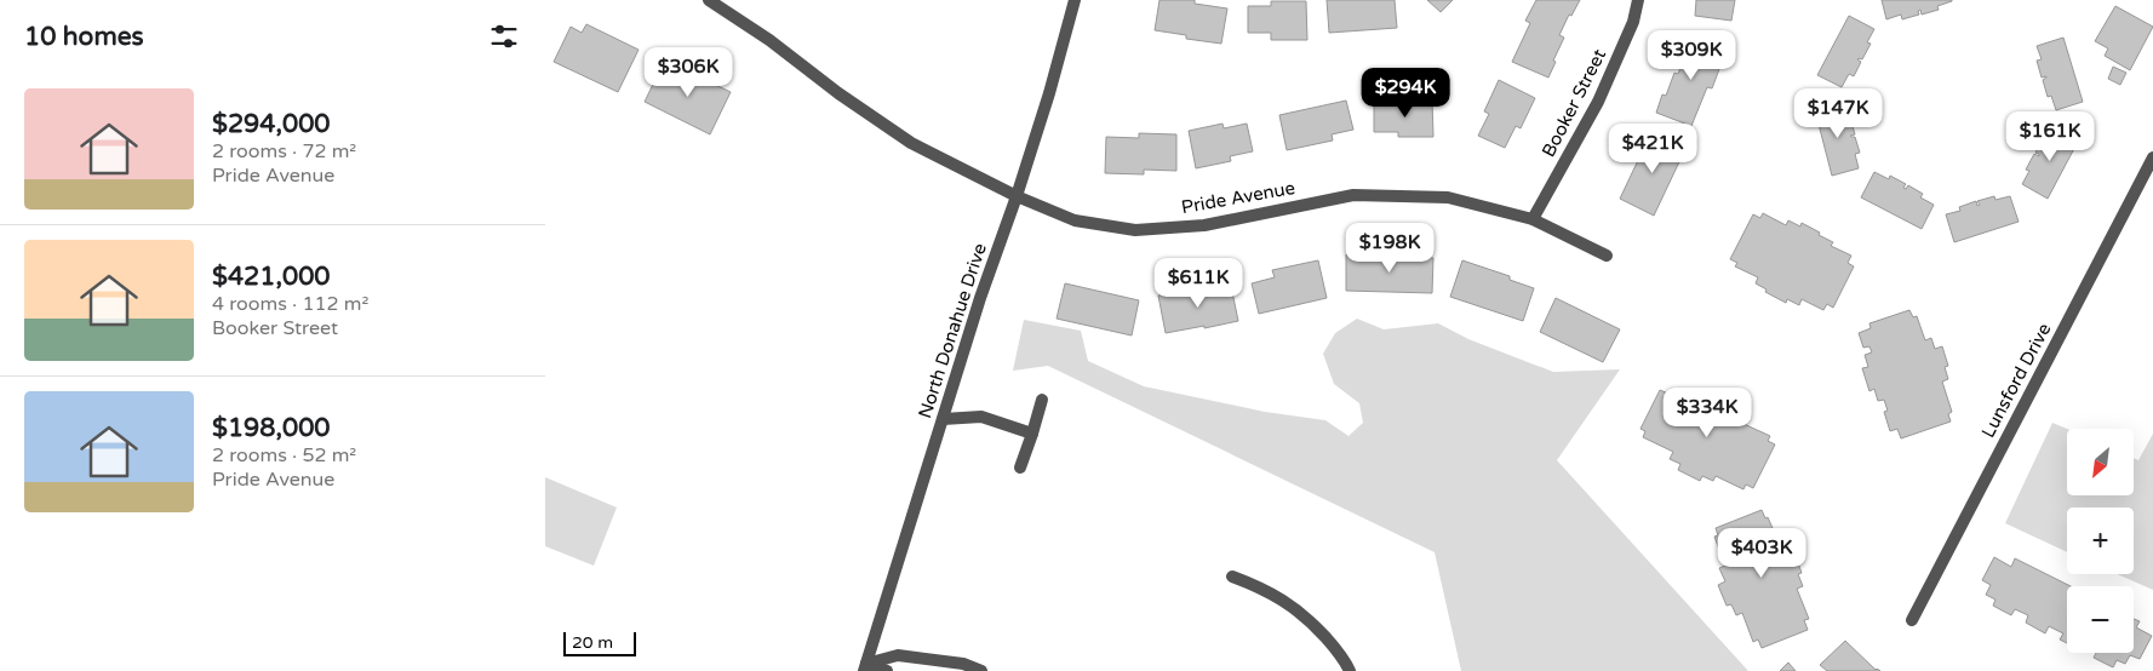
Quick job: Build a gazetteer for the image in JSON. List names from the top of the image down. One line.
{"streets":{"street":["Booker Street","Pride Avenue","North Donahue Drive","Lunsford Drive"]},"crossings":[["Booker Street","Pride Avenue"],["Pride Avenue","North Donahue Drive"]],"scale_bar":"20 m","north":"bottom left","page":{"heading":"10 homes","price":["$309K","$306K","$294K","$147K","$161K","$421K","$198K","$611K","$334K","$403K"],"list":[{"name":"$294,000","note":"2 rooms · 72 m² · Pride Avenue"},{"name":"$421,000","note":"4 rooms · 112 m² · Booker Street"},{"name":"$198,000","note":"2 rooms · 52 m² · Pride Avenue"}],"map_buttons":["+","−"],"scale":"20 m"}}
